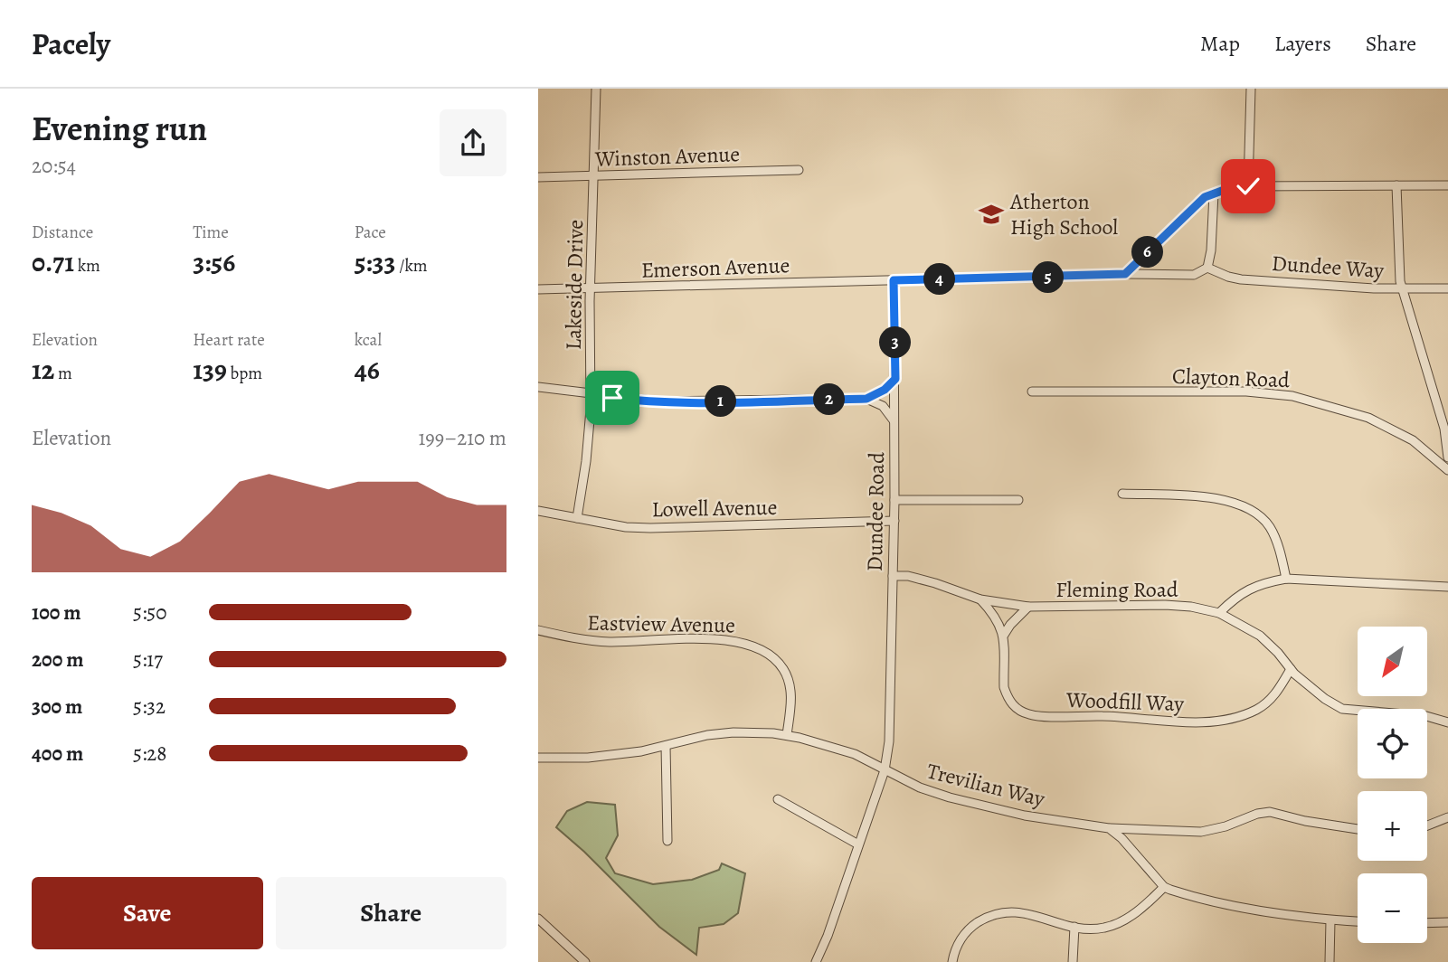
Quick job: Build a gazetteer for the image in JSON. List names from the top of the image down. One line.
{"streets":{"street":["Winston Avenue","Dundee Way","Emerson Avenue","Lakeside Drive","Clayton Road","Lowell Avenue","Dundee Road","Fleming Road","Eastview Avenue","Woodfill Way","Trevilian Way"]},"crossings":[["Winston Avenue","Lakeside Drive"],["Emerson Avenue","Lakeside Drive"],["Emerson Avenue","Dundee Road"],["Lakeside Drive","Lowell Avenue"],["Lowell Avenue","Dundee Road"],["Dundee Road","Fleming Road"],["Dundee Road","Trevilian Way"],["Fleming Road","Woodfill Way"],["Eastview Avenue","Trevilian Way"]],"places":{"school or university":["Atherton High School"]},"north":"bottom left","page":{"header":"Pacely","nav":["Map","Layers","Share"],"heading":["Evening run","20:54"],"stats":[["Distance","0.71 km"],["Time","3:56"],["Pace","5:33 /km"],["Elevation","12 m"],["Heart rate","139 bpm"],["kcal","46"]],"pins":["6","5","4","3","2","1"],"chart":["Elevation","199–210 m"],"list":[{"name":"100 m","note":"5:50"},{"name":"200 m","note":"5:17"},{"name":"300 m","note":"5:32"},{"name":"400 m","note":"5:28"}],"map_buttons":["+","−"],"buttons":["Save","Share"]}}
